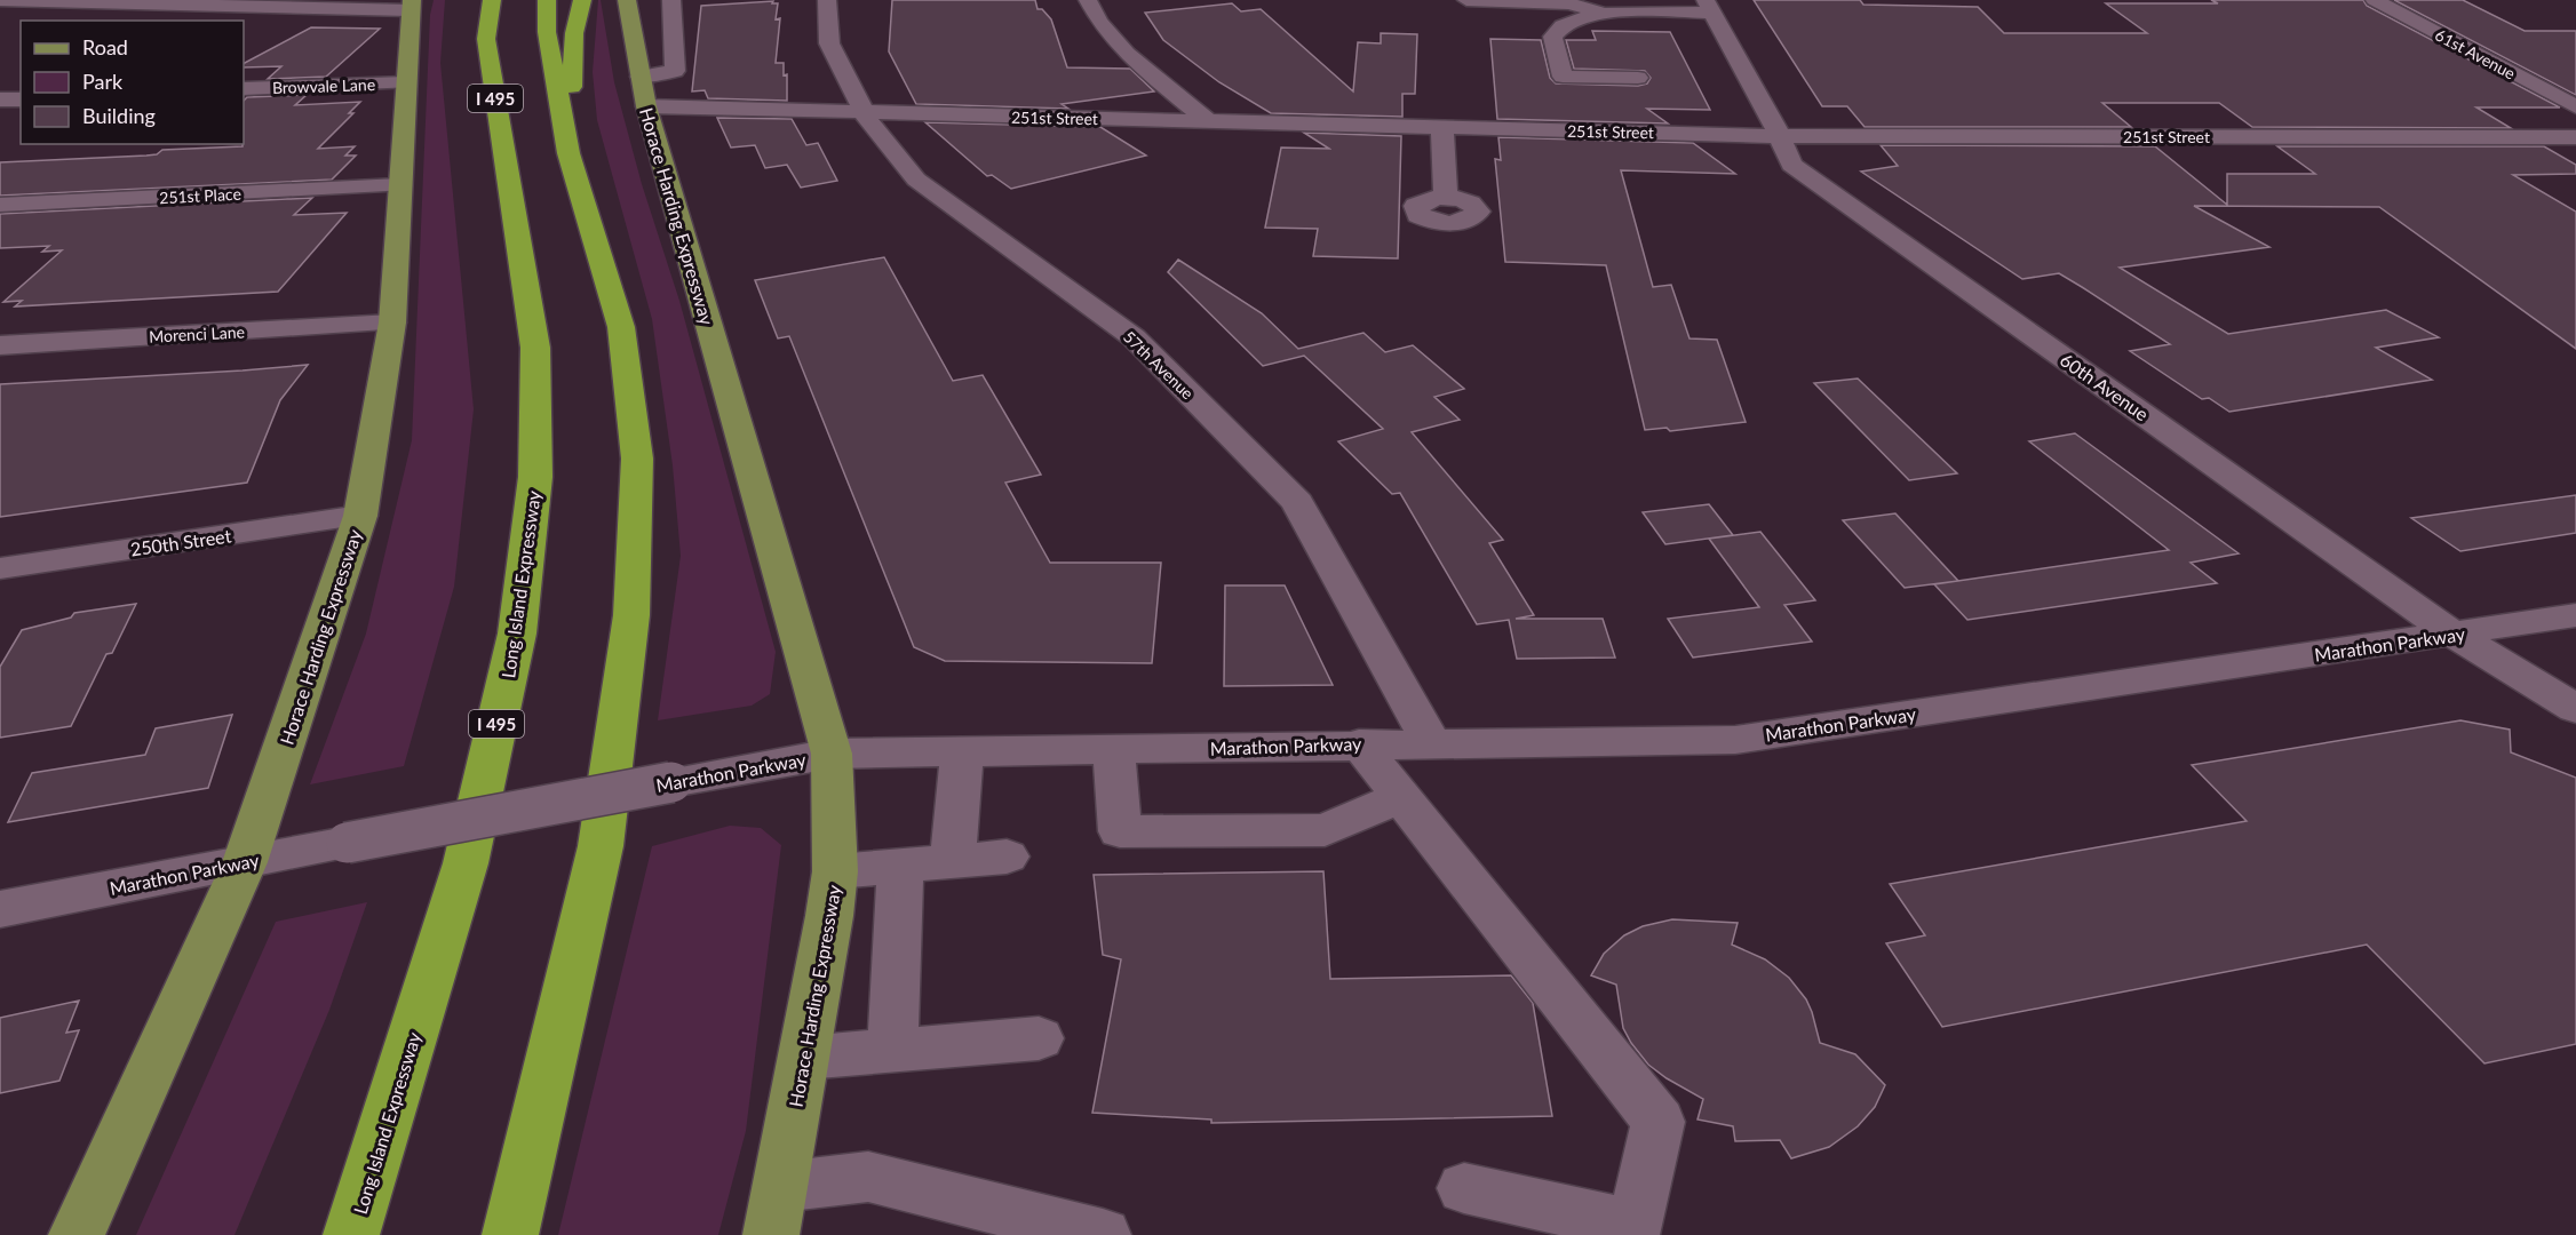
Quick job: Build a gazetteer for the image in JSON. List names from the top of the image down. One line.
{"streets":{"highway":["I 495","Long Island Expressway"],"main road":["Horace Harding Expressway"],"street":["61st Avenue","Browvale Lane","251st Street","251st Place","Morenci Lane","57th Avenue","60th Avenue","250th Street","Marathon Parkway"]},"crossings":[["Browvale Lane","Horace Harding Expressway"],["251st Street","Horace Harding Expressway"],["251st Street","57th Avenue"],["251st Street","60th Avenue"],["251st Place","Horace Harding Expressway"],["Horace Harding Expressway","Morenci Lane"],["Horace Harding Expressway","250th Street"],["Horace Harding Expressway","Marathon Parkway"],["57th Avenue","Marathon Parkway"],["60th Avenue","Marathon Parkway"]],"legend":["Road","Park","Building"]}
